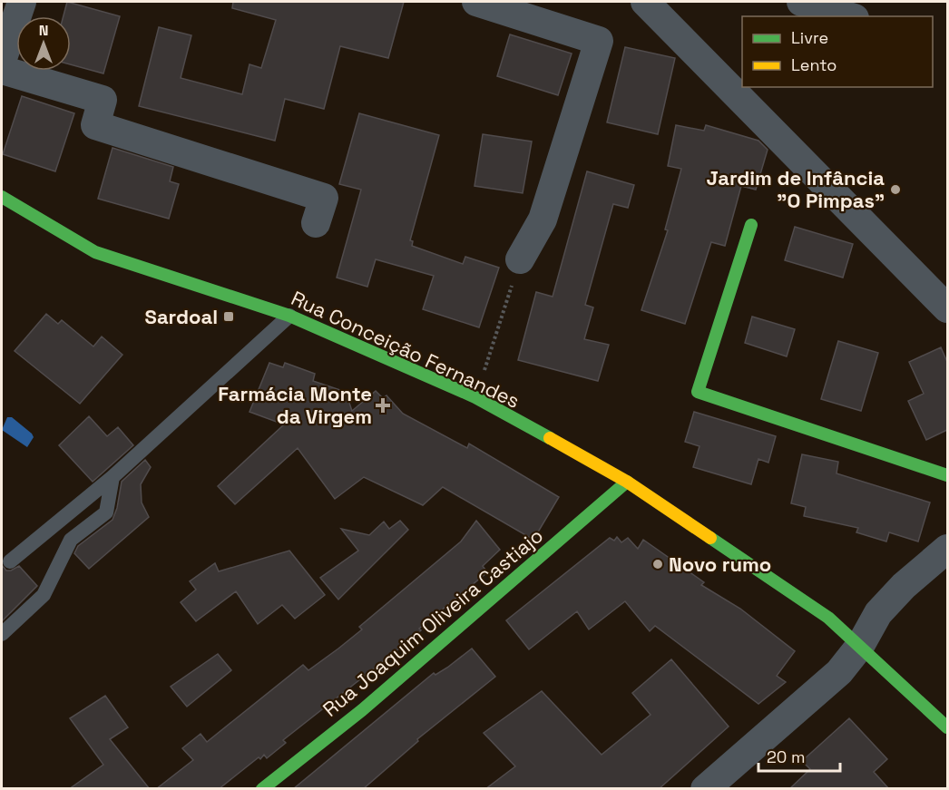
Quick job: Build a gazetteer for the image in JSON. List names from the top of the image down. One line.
{"streets":{"main road":["Rua Conceição Fernandes","Rua Joaquim Oliveira Castiajo"]},"crossings":[["Rua Conceição Fernandes","Rua Joaquim Oliveira Castiajo"]],"places":{"other":["Jardim de Infância \"O Pimpas\"","Novo rumo"],"transit":["Sardoal"],"health":["Farmácia Monte da Virgem"]},"legend":["Livre","Lento"],"scale_bar":"20 m","north":"top"}
